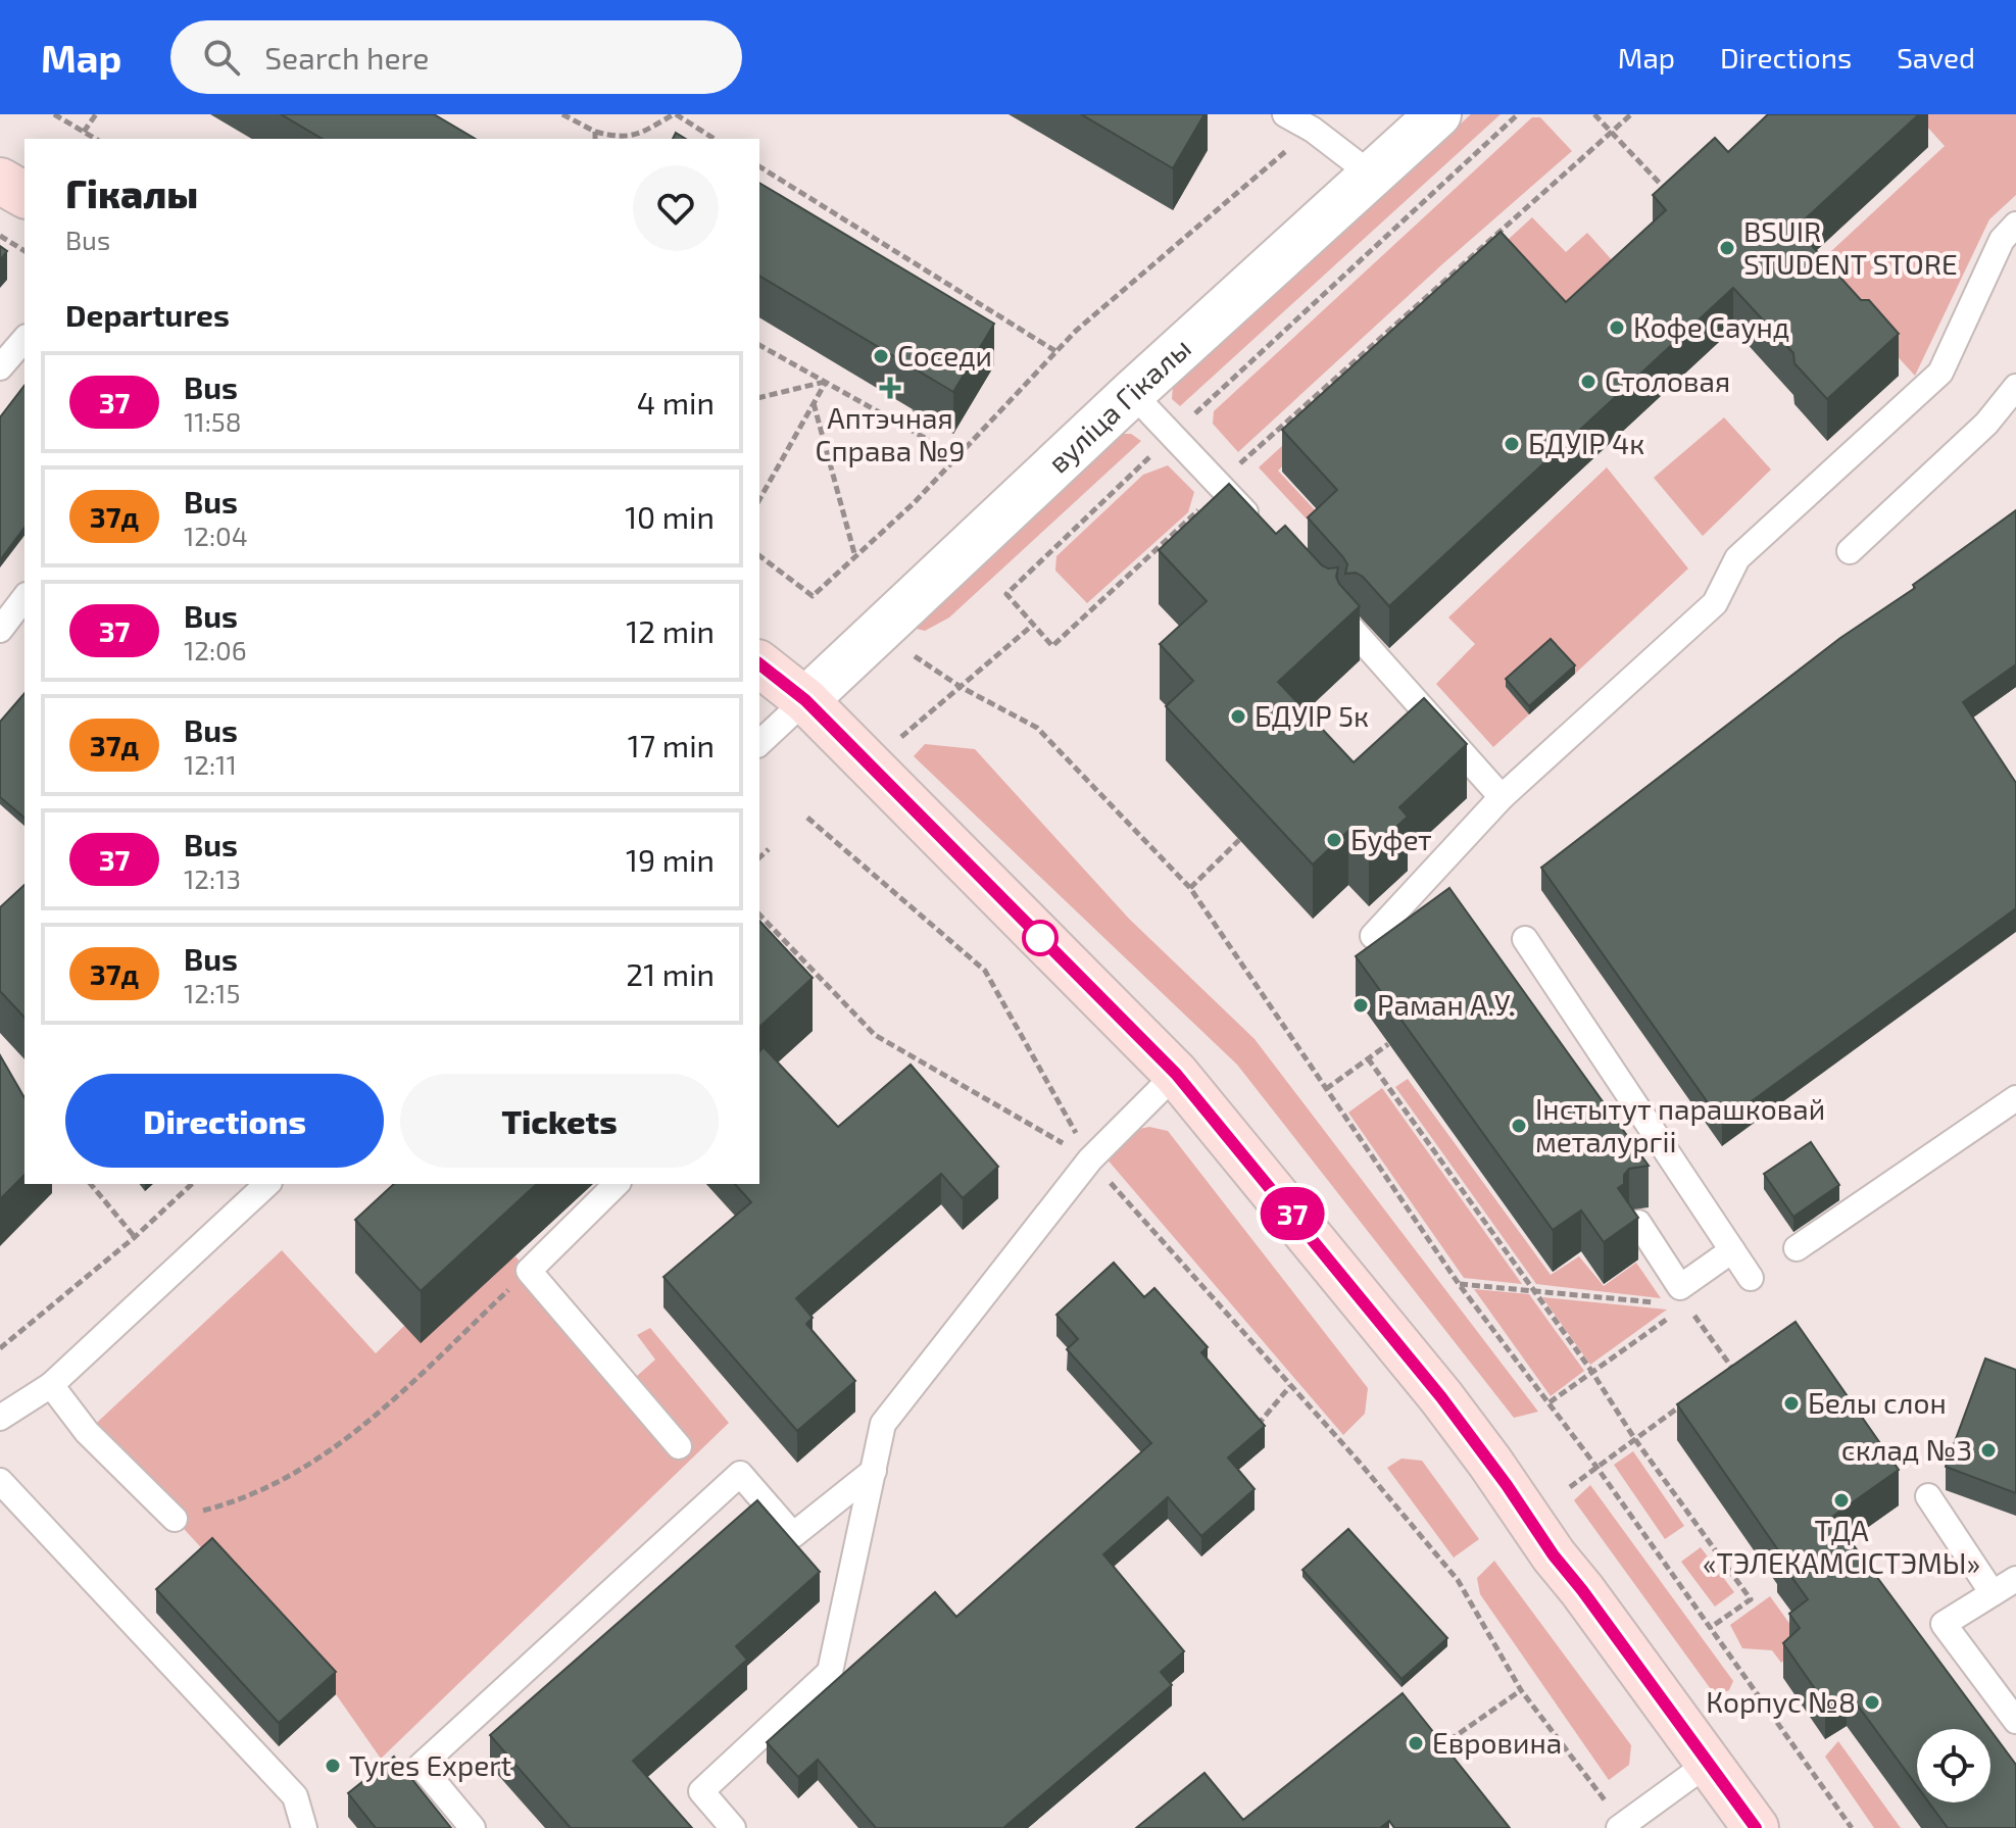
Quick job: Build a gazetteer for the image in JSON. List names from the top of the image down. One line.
{"streets":{"street":["вуліца Гікалы"]},"places":{"other":["BSUIR STUDENT STORE","Кофе Саунд","Соседи","Столовая","БДУІР 4к","БДУІР 5к","Буфет","Раман А.У.","Інстытут парашковай металургіі","Белы слон","склад №3","ТДА «ТЭЛЕКАМСІСТЭМЫ»","Корпус №8","Евровина","Tyres Expert"],"health":["Аптэчная Справа №9"]},"lines":["bus line 37"],"page":{"header":"Map","search":"Search here","nav":["Map","Directions","Saved"],"on_map":"37","heading":[["Гікалы","Bus"],"Departures"],"list":[{"mark":"37","name":"Bus","note":"11:58","value":"4 min"},{"mark":"37д","name":"Bus","note":"12:04","value":"10 min"},{"mark":"37","name":"Bus","note":"12:06","value":"12 min"},{"mark":"37д","name":"Bus","note":"12:11","value":"17 min"},{"mark":"37","name":"Bus","note":"12:13","value":"19 min"},{"mark":"37д","name":"Bus","note":"12:15","value":"21 min"}],"buttons":["Directions","Tickets"]}}
